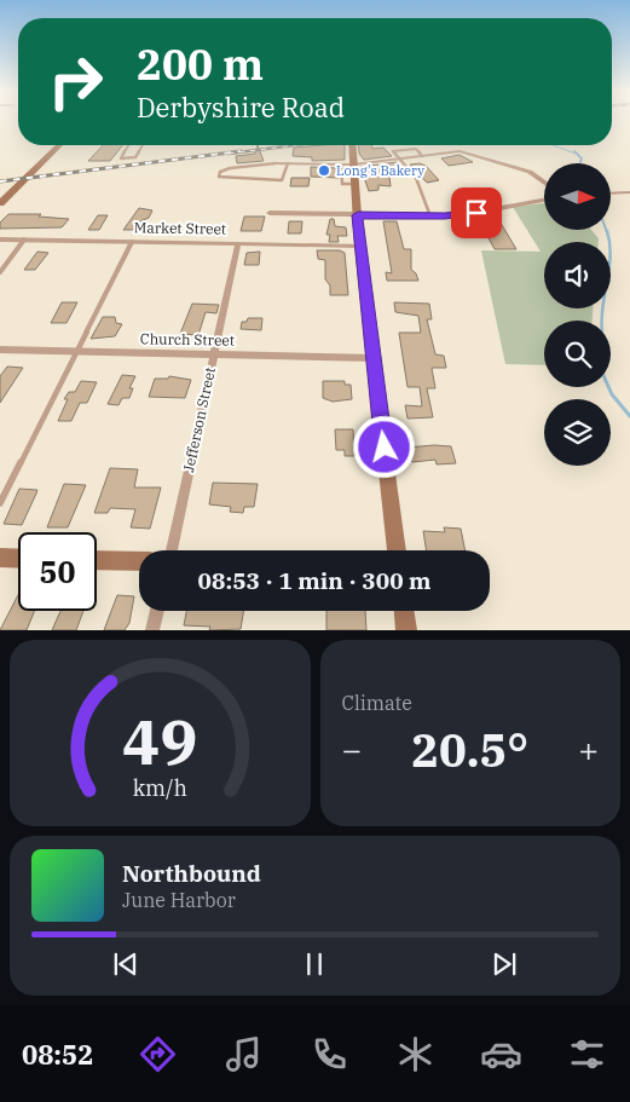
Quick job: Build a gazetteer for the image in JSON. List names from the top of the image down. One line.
{"streets":{"street":["Market Street","Church Street","Jefferson Street"]},"crossings":[["Market Street","Jefferson Street"],["Church Street","Jefferson Street"]],"places":["Long's Bakery"],"north":"right","page":{"turn":["200 m","Derbyshire Road"],"limit":"50","trip":"08:53 · 1 min · 300 m","tile":"Climate","heat":["−","20.5°","+"],"song":["Northbound","June Harbor"],"tabs":"08:52","gauge":["49","km/h"]}}
